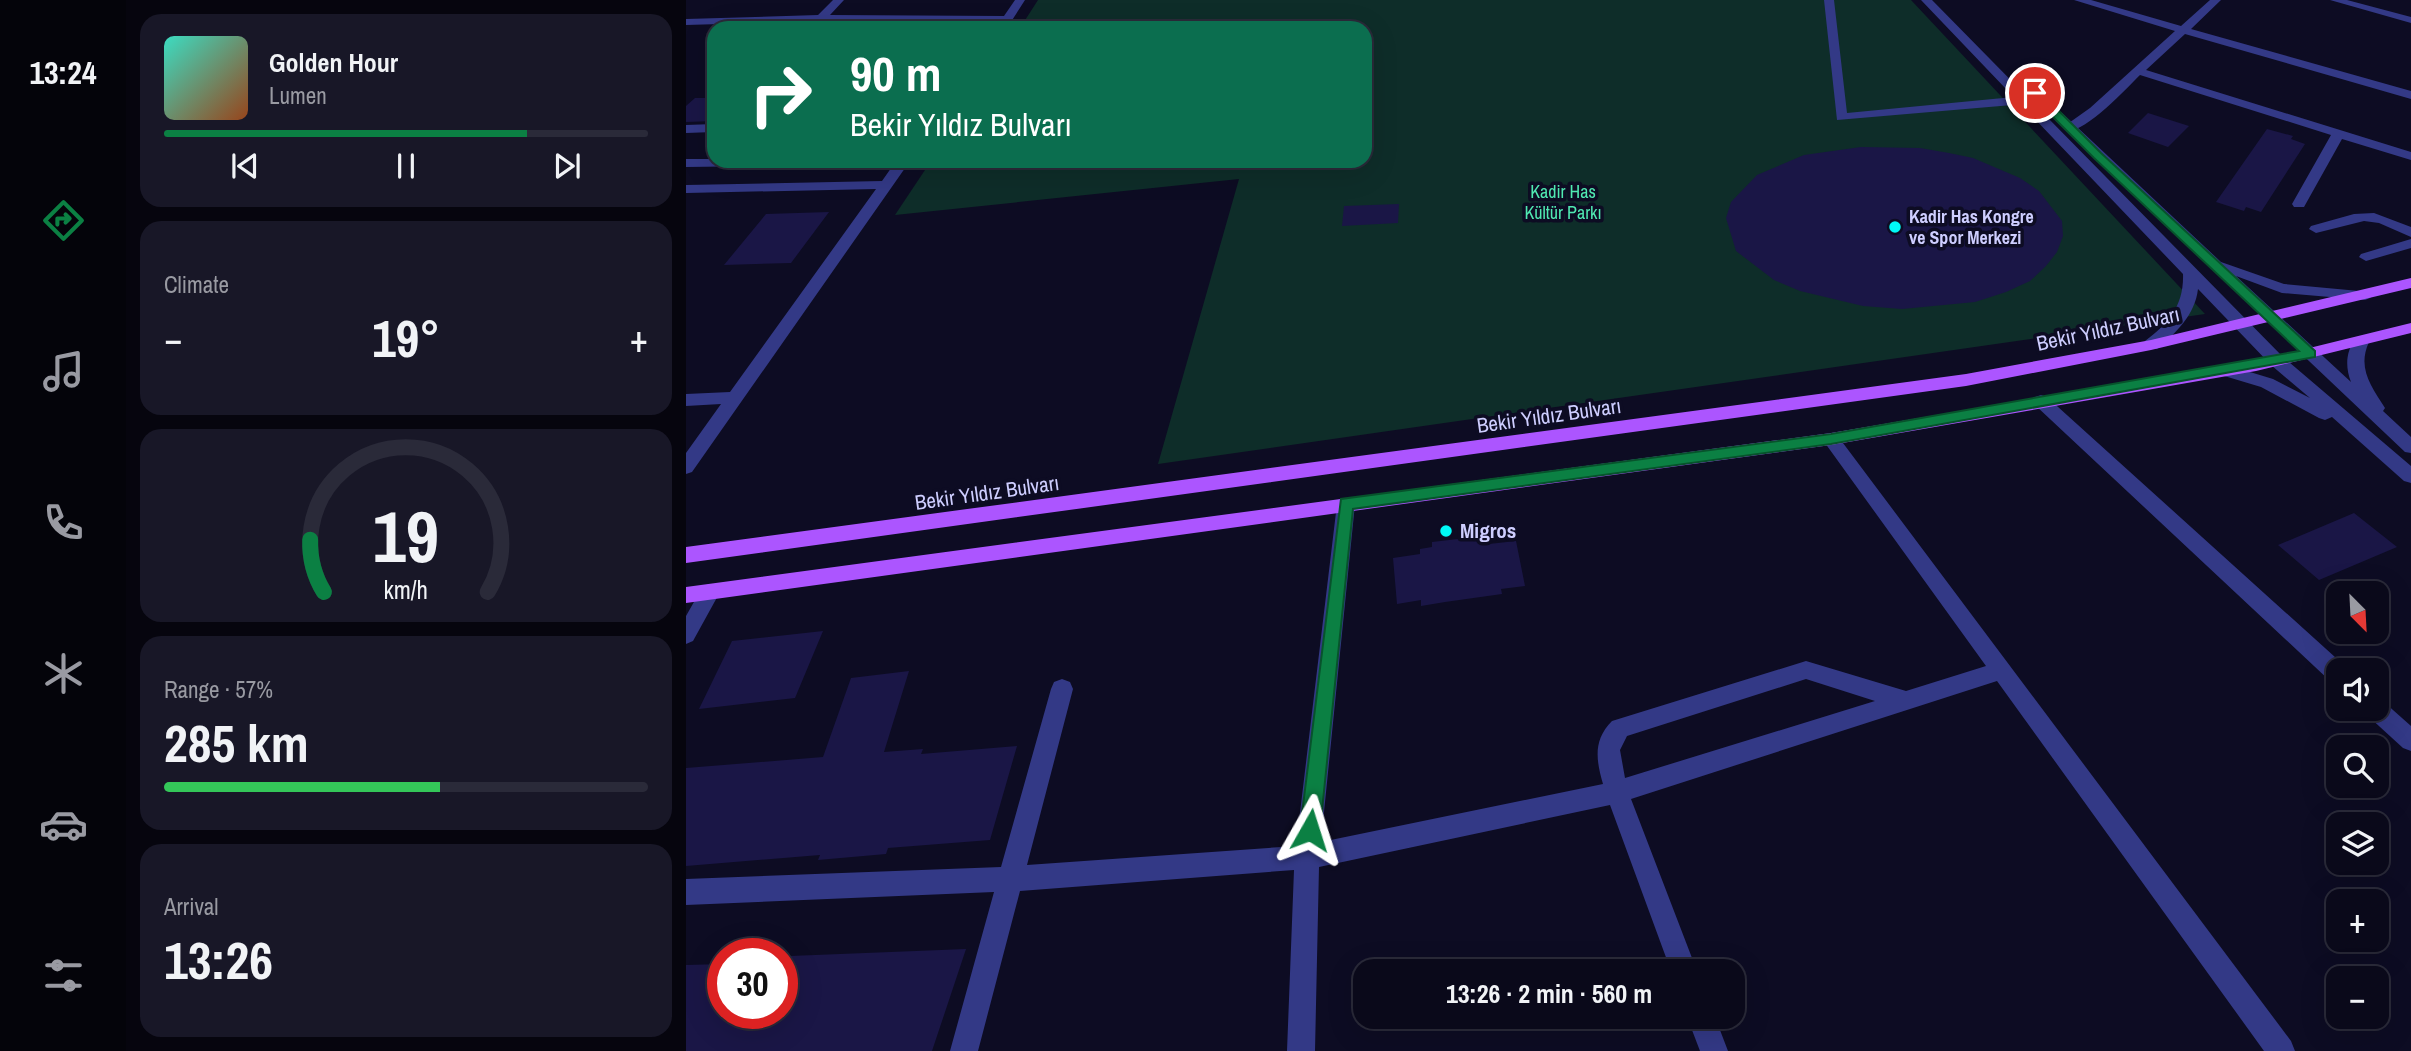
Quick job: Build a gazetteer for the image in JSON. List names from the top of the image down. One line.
{"streets":{"main road":["Bekir Yıldız Bulvarı"]},"parks":["Kadir Has Kültür Parkı"],"places":["Kadir Has Kongre ve Spor Merkezi","Migros"],"north":"bottom right","page":{"tabs":"13:24","turn":["90 m","Bekir Yıldız Bulvarı"],"song":["Golden Hour","Lumen"],"tile":["Climate",["Range · 57%","285 km"],["Arrival","13:26"]],"heat":["−","19°","+"],"map_buttons":["+","−"],"limit":"30","trip":"13:26 · 2 min · 560 m","gauge":["19","km/h"]}}
